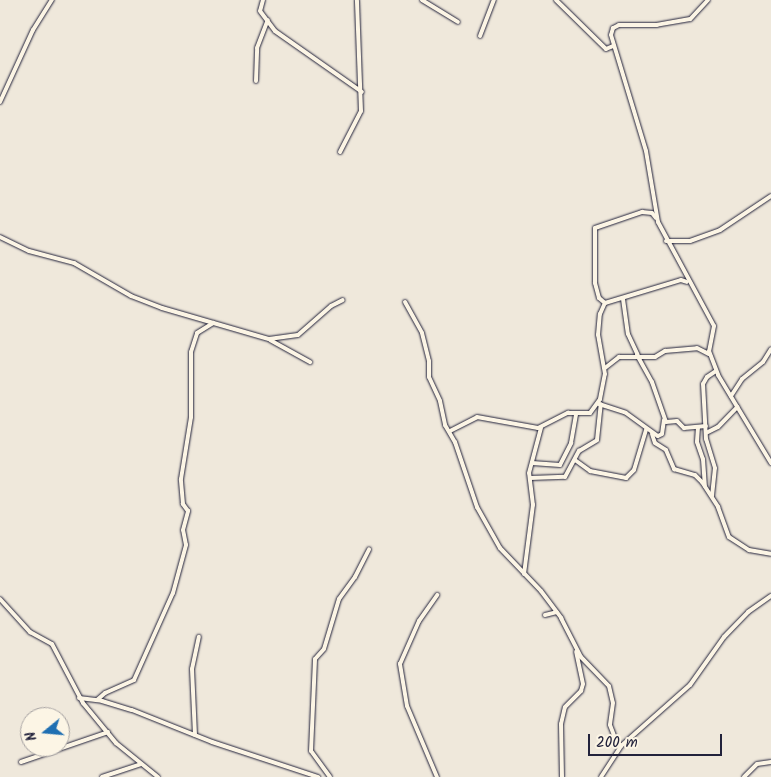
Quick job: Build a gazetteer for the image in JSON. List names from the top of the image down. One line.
{"scale_bar":"200 m","north":"left"}
